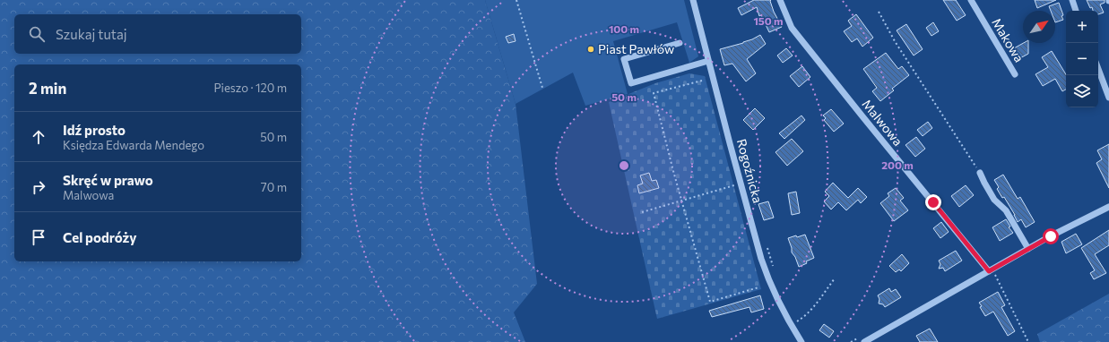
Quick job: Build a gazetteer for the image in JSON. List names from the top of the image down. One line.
{"streets":{"street":["Makowa","Malwowa","Rogoźnicka"]},"places":["Piast Pawłów"],"north":"top right","page":{"map_buttons":["+","−"],"search":"Szukaj tutaj","heading":["2 min","Pieszo · 120 m"],"list":[["Idź prosto","Księdza Edwarda Mendego","50 m"],["Skręć w prawo","Malwowa","70 m"],"Cel podróży"]},"rings":["150 m","100 m","50 m","200 m"]}
